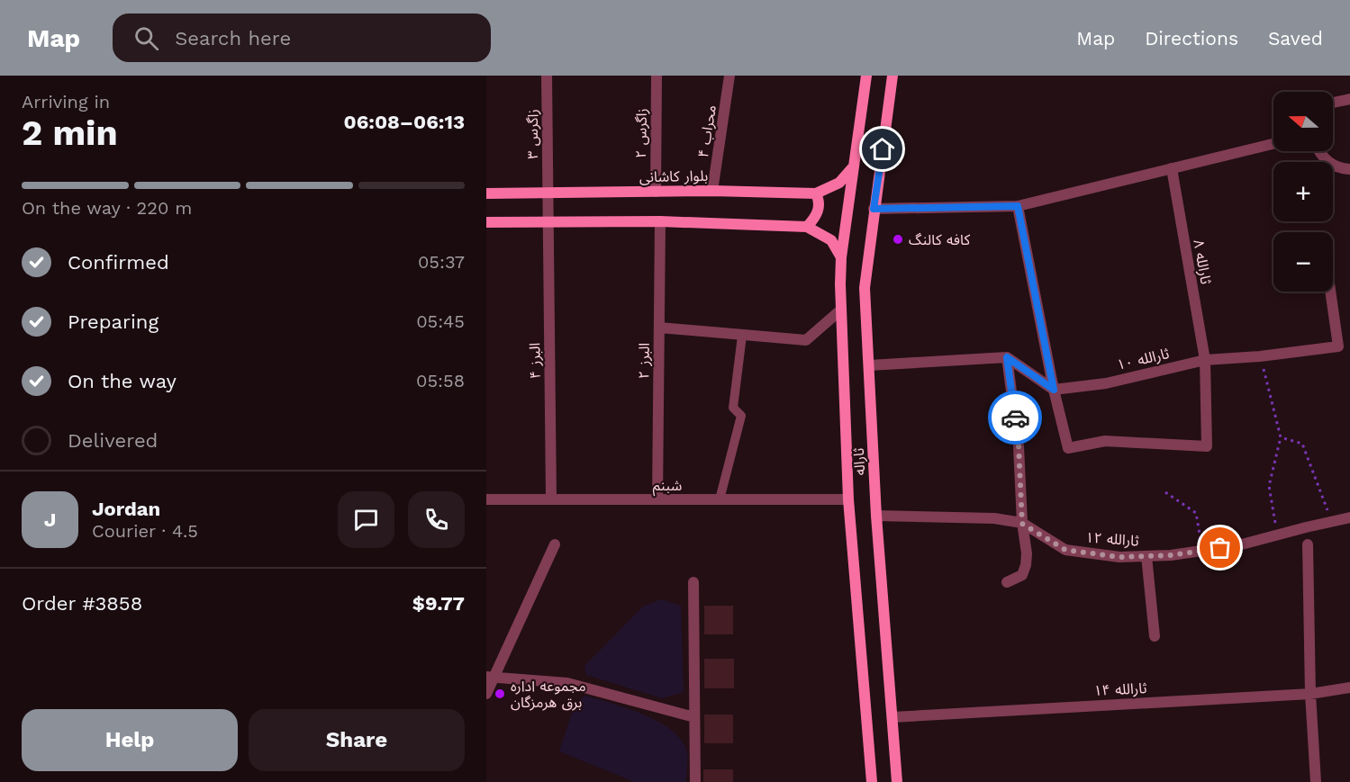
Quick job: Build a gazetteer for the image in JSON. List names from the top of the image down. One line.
{"streets":{"main road":["بلوار کاشانی","ثاراله"],"street":["محراب ۴","زاگرس ۲","زاگرس ۳","ثارالله ۸","ثارالله ۱۰","البرز ۴","البرز ۲","شبنم","ثارالله ۱۲","ثارالله ۱۴"]},"crossings":[["محراب ۴","بلوار کاشانی"],["زاگرس ۲","بلوار کاشانی"],["زاگرس ۳","بلوار کاشانی"],["زاگرس ۳","البرز ۴"],["بلوار کاشانی","ثاراله"],["ثارالله ۸","ثارالله ۱۰"],["البرز ۴","شبنم"],["البرز ۲","شبنم"],["ثاراله","شبنم"],["ثاراله","ثارالله ۱۲"],["ثاراله","ثارالله ۱۴"]],"places":["کافه کالنگ","مجموعه اداره برق هرمزگان"],"north":"left","page":{"header":"Map","search":"Search here","nav":["Map","Directions","Saved"],"heading":["2 min","Arriving in","06:08–06:13"],"panel":["Jordan","Courier · 4.5","Order #3858","$9.77"],"map_buttons":["+","−"],"bar":"On the way · 220 m","list":[["Confirmed","05:37"],["Preparing","05:45"],["On the way","05:58"],"Delivered"],"round":"J","buttons":["Help","Share"]}}
